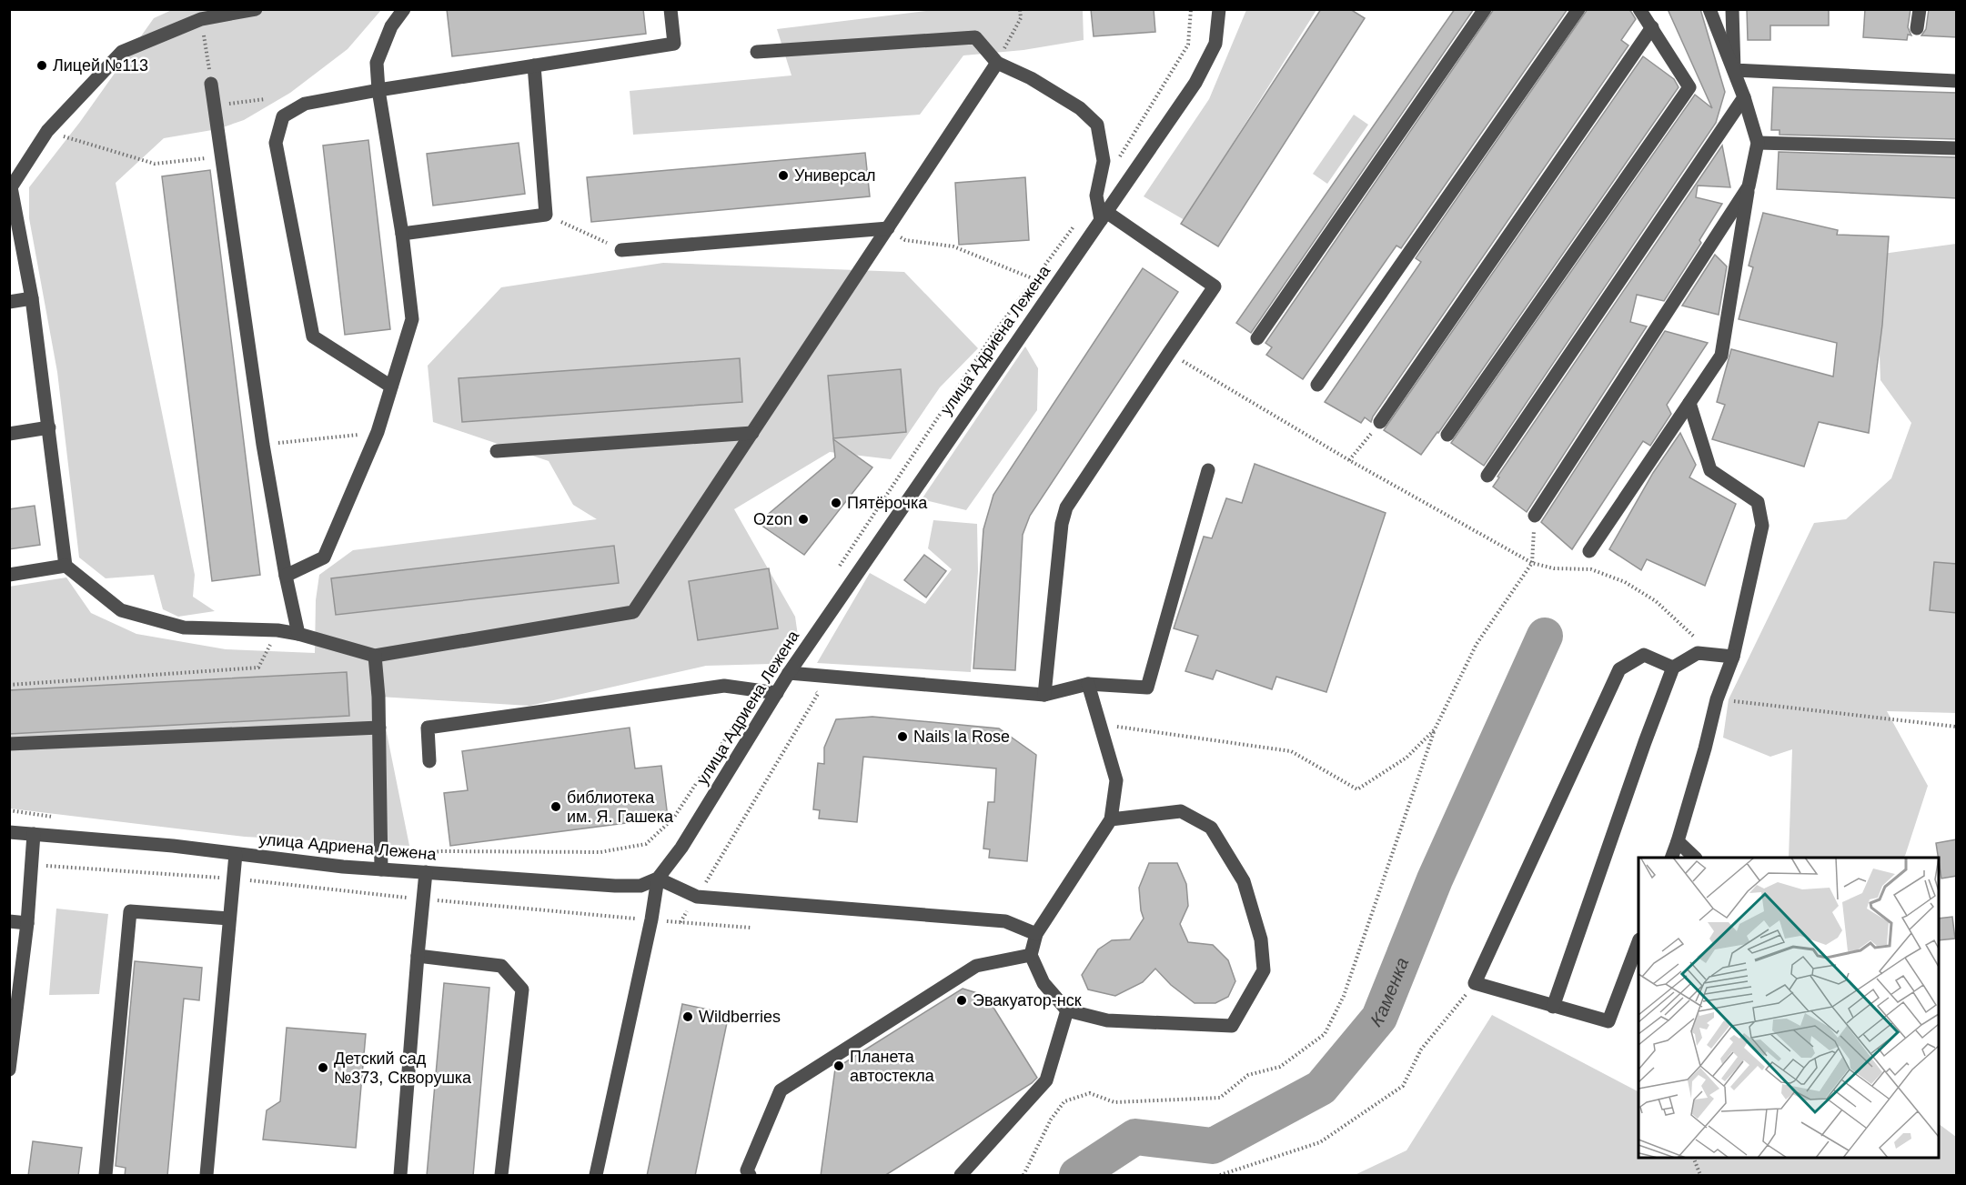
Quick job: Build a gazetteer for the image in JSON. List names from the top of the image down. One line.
{"streets":{"street":["улица Адриена Лежена"]},"water":["Каменка"],"places":["Лицей №113","Универсал","Пятёрочка","Ozon","Nails la Rose","библиотека им. Я. Гашека","Эвакуатор-нск","Wildberries","Планета автостекла","Детский сад №373, Скворушка"]}
